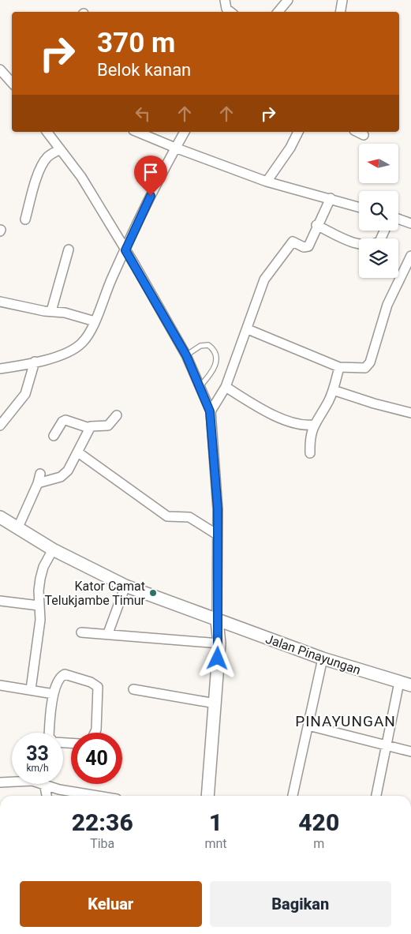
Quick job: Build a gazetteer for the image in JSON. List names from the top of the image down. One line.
{"streets":{"main road":["Jalan Pinayungan"]},"districts":["PINAYUNGAN"],"places":["Kator Camat Telukjambe Timur"],"north":"left","page":{"turn":["370 m","Belok kanan"],"speed":"33 km/h","limit":"40","eta":["22:36","Tiba","1","mnt","420","m"],"buttons":["Keluar","Bagikan"]}}
